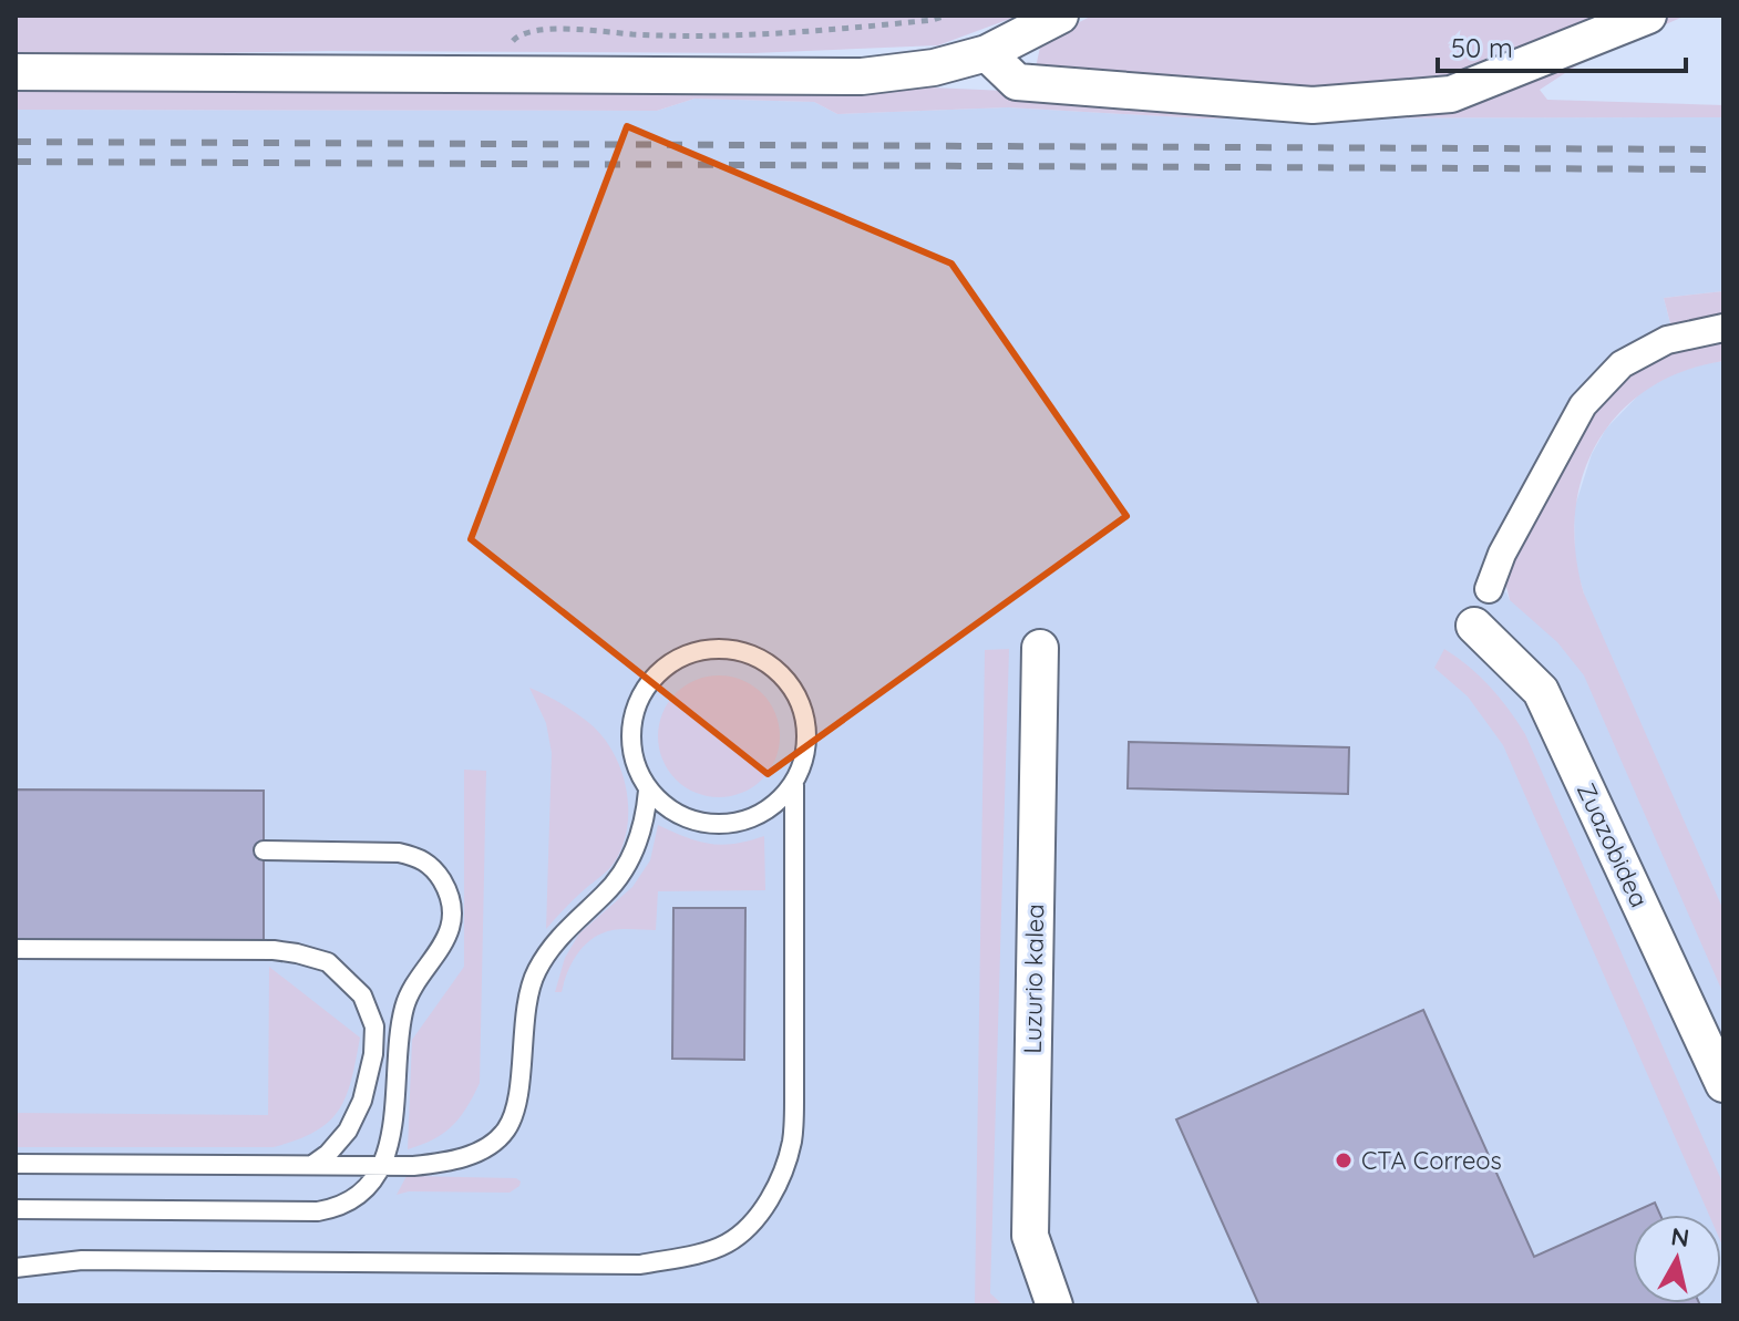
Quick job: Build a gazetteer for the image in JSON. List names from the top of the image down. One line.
{"streets":{"street":["Zuazobidea","Luzurio kalea"]},"places":["CTA Correos"],"scale_bar":"50 m","north":"top"}
